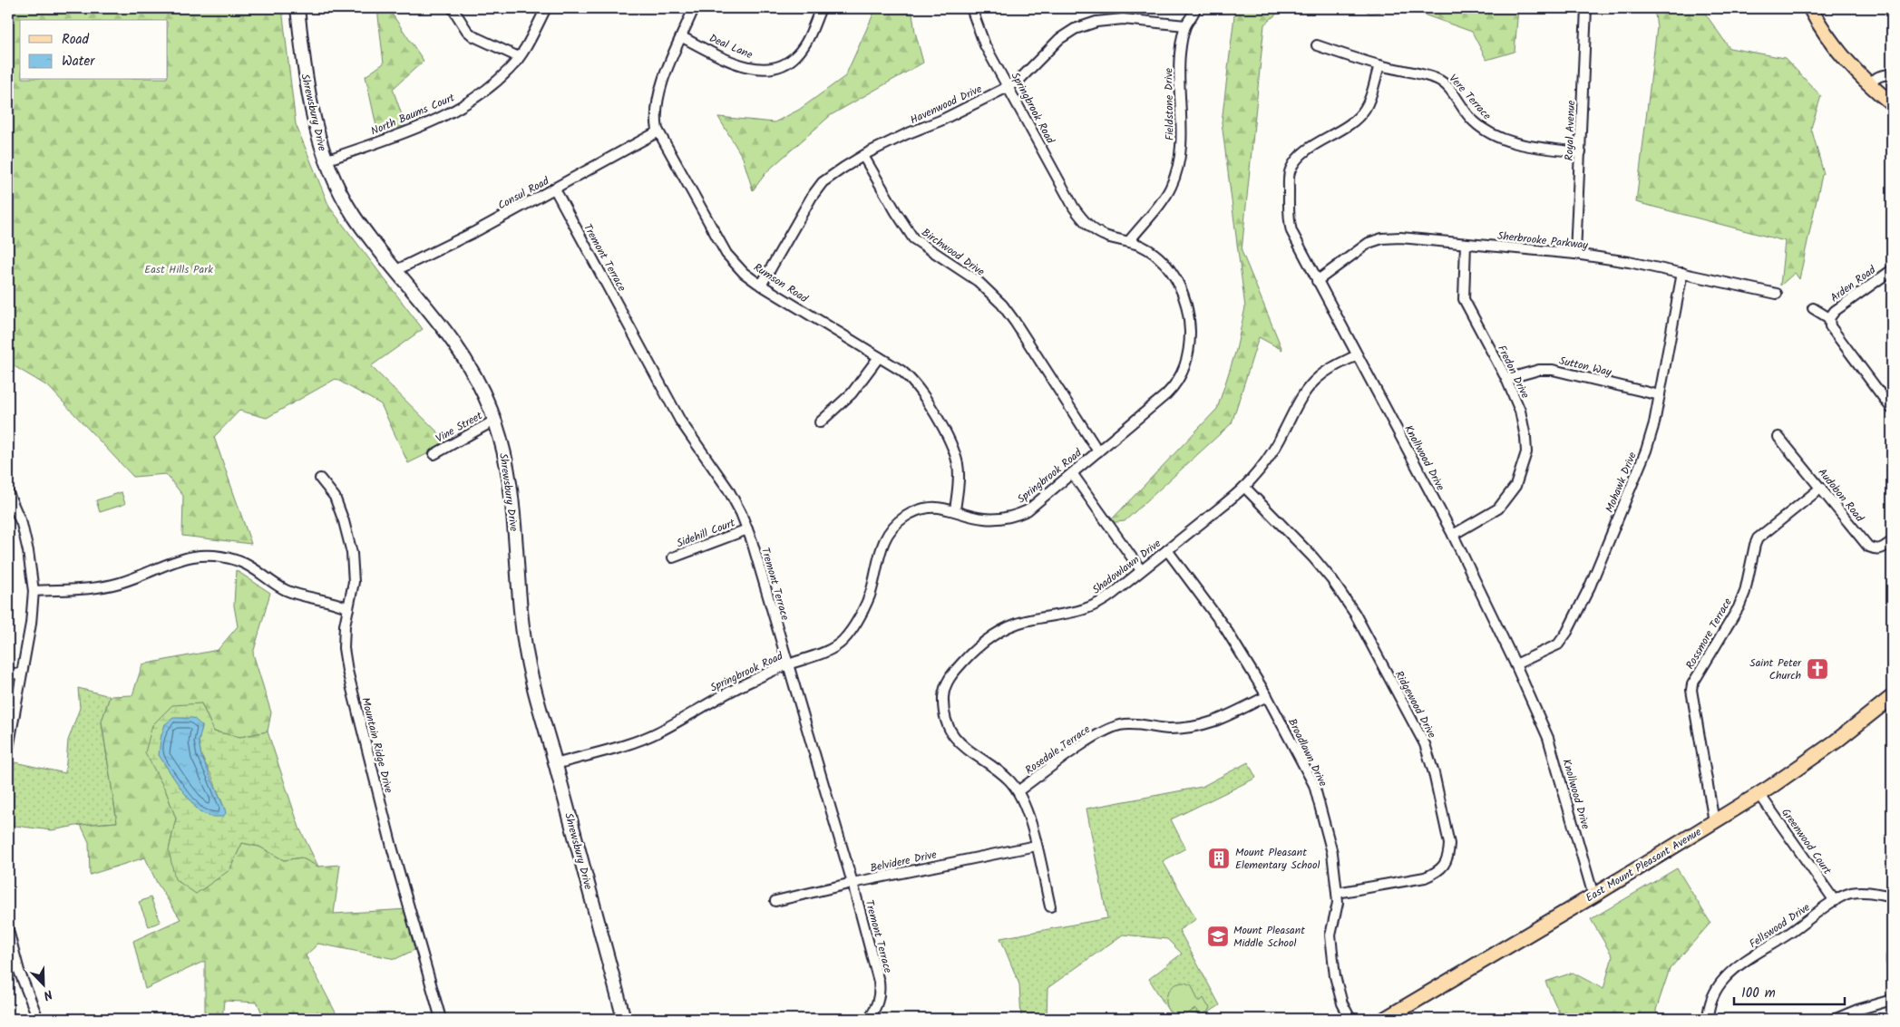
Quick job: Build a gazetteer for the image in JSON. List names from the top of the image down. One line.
{"streets":{"main road":["Shrewsbury Drive","East Mount Pleasant Avenue"],"street":["Deal Lane","Vere Terrace","Havenwood Drive","Fieldstone Drive","Springbrook Road","North Baums Court","Royal Avenue","Consul Road","Sherbrooke Parkway","Birchwood Drive","Tremont Terrace","Rumson Road","Arden Road","Sutton Way","Fredon Drive","Vine Street","Knollwood Drive","Mohawk Drive","Audobon Road","Sidehill Court","Shadowlawn Drive","Rossmore Terrace","Ridgewood Drive","Mountain Ridge Drive","Rosedale Terrace","Broadlawn Drive","Greenwood Court","Belvidere Drive","Fellswood Drive"]},"crossings":[["Deal Lane","Rumson Road"],["Vere Terrace","Royal Avenue"],["Vere Terrace","Knollwood Drive"],["Havenwood Drive","Fieldstone Drive"],["Havenwood Drive","Springbrook Road"],["Havenwood Drive","Birchwood Drive"],["Havenwood Drive","Rumson Road"],["Fieldstone Drive","Springbrook Road"],["Springbrook Road","Shrewsbury Drive"],["Springbrook Road","Birchwood Drive"],["Springbrook Road","Tremont Terrace"],["Springbrook Road","Rumson Road"],["Shrewsbury Drive","North Baums Court"],["Shrewsbury Drive","Consul Road"],["Shrewsbury Drive","Vine Street"],["Royal Avenue","Sherbrooke Parkway"],["Consul Road","Tremont Terrace"],["Consul Road","Rumson Road"],["Sherbrooke Parkway","Fredon Drive"],["Sherbrooke Parkway","Knollwood Drive"],["Sherbrooke Parkway","Mohawk Drive"],["Tremont Terrace","Sidehill Court"],["Tremont Terrace","Belvidere Drive"],["Sutton Way","Fredon Drive"],["Sutton Way","Mohawk Drive"],["Fredon Drive","Knollwood Drive"],["Knollwood Drive","Mohawk Drive"],["Knollwood Drive","Shadowlawn Drive"],["Knollwood Drive","East Mount Pleasant Avenue"],["Audobon Road","Rossmore Terrace"],["Shadowlawn Drive","Ridgewood Drive"],["Shadowlawn Drive","Rosedale Terrace"],["Shadowlawn Drive","Broadlawn Drive"],["Shadowlawn Drive","Belvidere Drive"],["Rossmore Terrace","East Mount Pleasant Avenue"],["Ridgewood Drive","Broadlawn Drive"],["Rosedale Terrace","Broadlawn Drive"],["Greenwood Court","East Mount Pleasant Avenue"],["Greenwood Court","Fellswood Drive"]],"parks":["East Hills Park"],"places":{"church":["Saint Peter Church"],"building":["Mount Pleasant Elementary School"],"school or university":["Mount Pleasant Middle School"]},"legend":["Road","Water"],"scale_bar":"100 m","north":"bottom right"}
